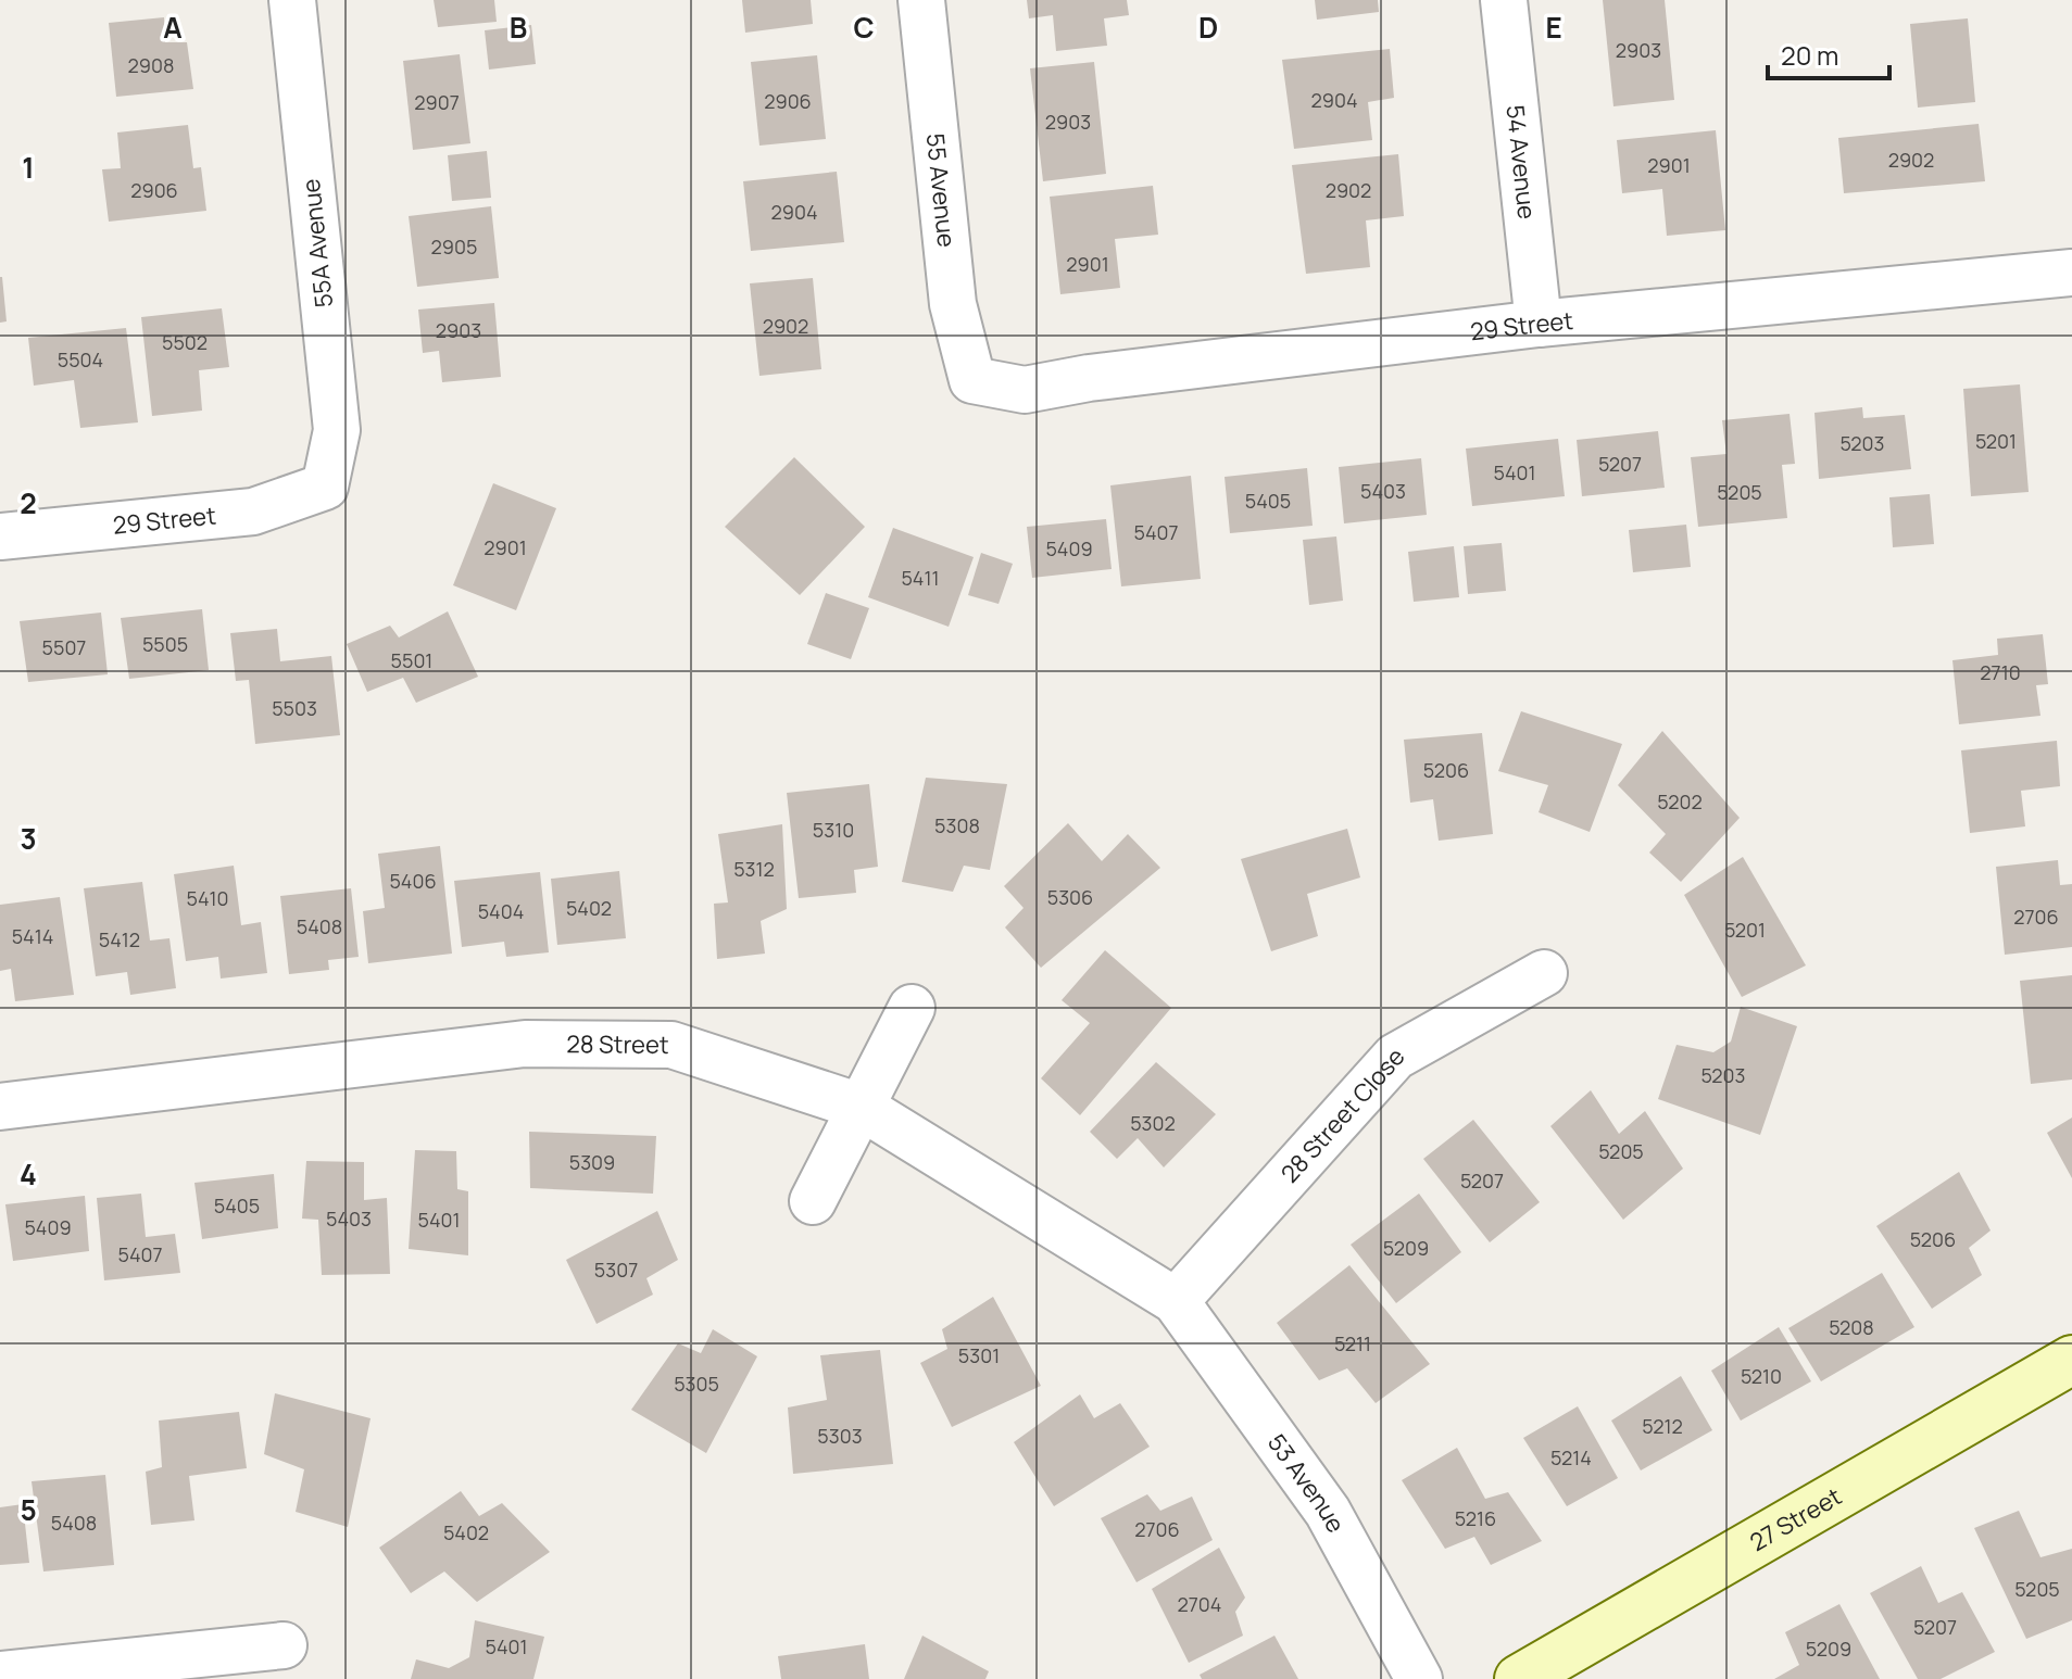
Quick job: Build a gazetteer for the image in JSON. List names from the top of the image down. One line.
{"streets":{"street":["54 Avenue","55 Avenue","55A Avenue","29 Street","28 Street","28 Street Close","53 Avenue","27 Street"]},"crossings":[["54 Avenue","29 Street"],["55 Avenue","29 Street"],["55A Avenue","29 Street"],["28 Street","28 Street Close"],["28 Street","53 Avenue"],["28 Street Close","53 Avenue"]],"house_numbers":["2903","2908","2904","2906","2907","2903","2902","2901","2906","2902","2904","2905","2901","2902","2903","5502","5504","5201","5203","5207","5401","5403","5205","5405","5407","2901","5409","5411","5505","5507","5501","2710","5503","5206","5202","5308","5310","5312","5406","5306","5410","5402","5404","2706","5408","5201","5414","5412","5203","5302","5205","5309","5207","5405","5403","5401","5409","5206","5209","5407","5307","5208","5211","5301","5210","5305","5212","5303","5214","5216","5408","2706","5402","5205","2704","5207","5401","5209"],"scale_bar":"20 m","grid":{"columns":["A","B","C","D","E"],"rows":["1","2","3","4","5"]}}
